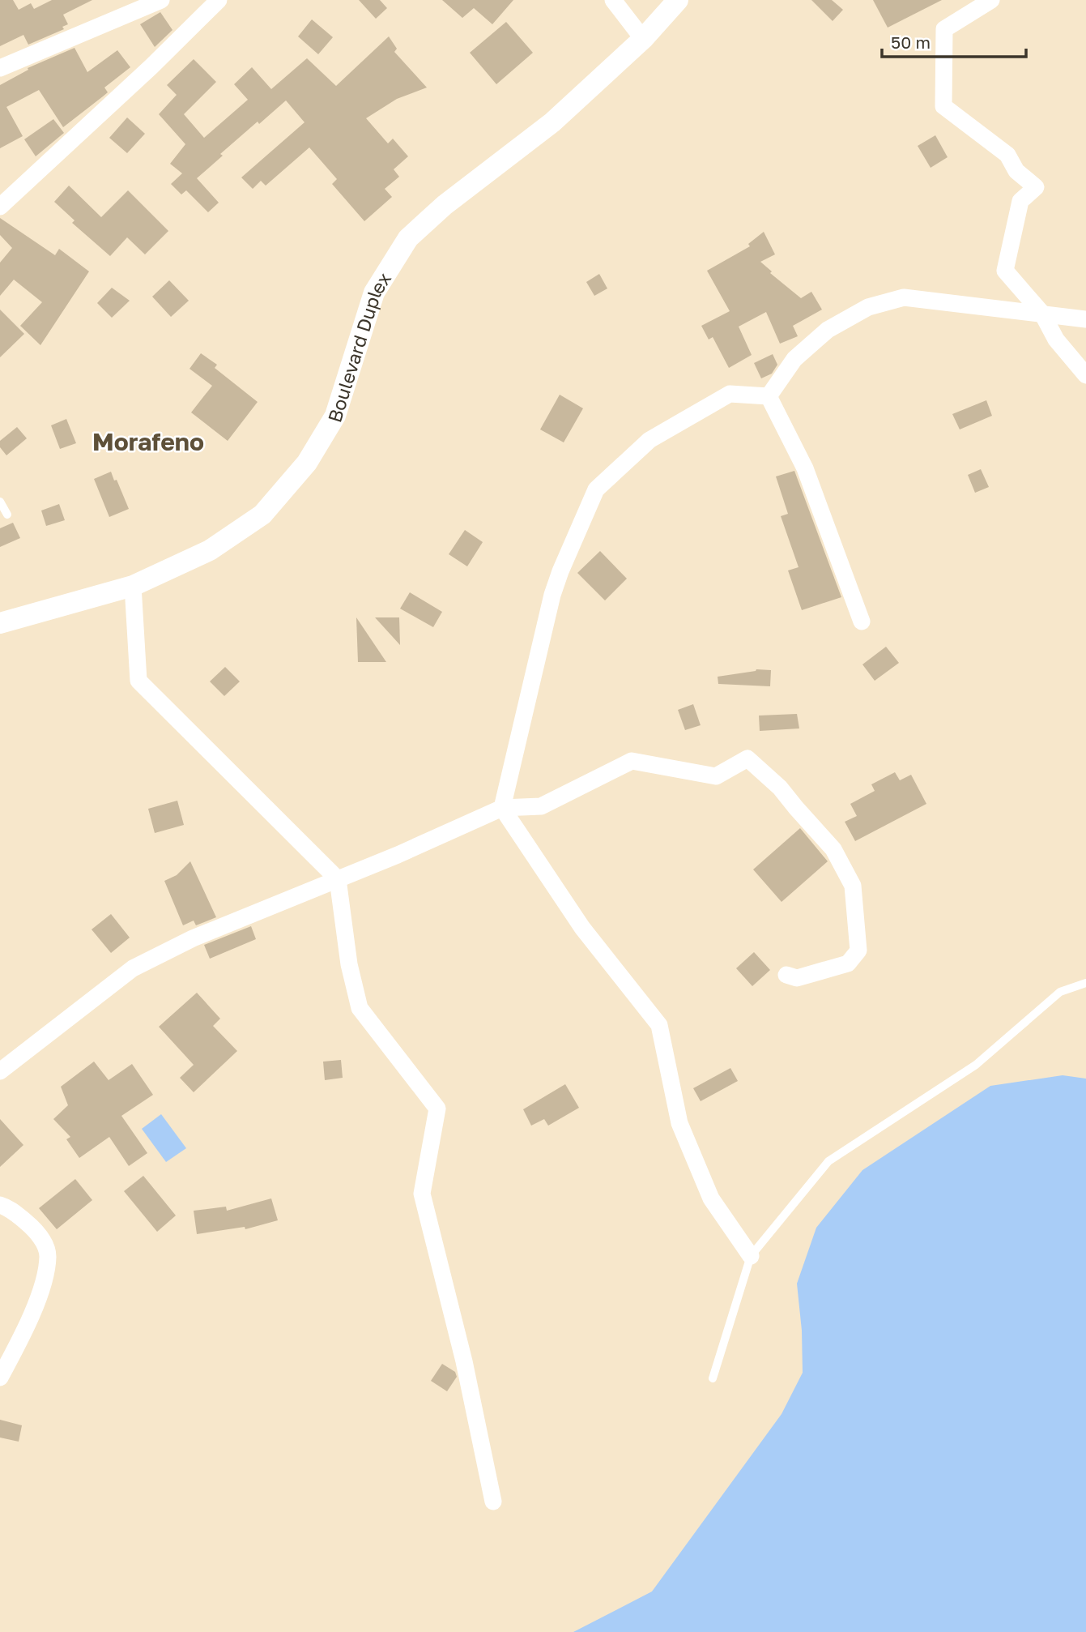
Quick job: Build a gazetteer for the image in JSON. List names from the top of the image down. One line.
{"streets":{"street":["Boulevard Duplex"]},"districts":["Morafeno"],"scale_bar":"50 m"}
